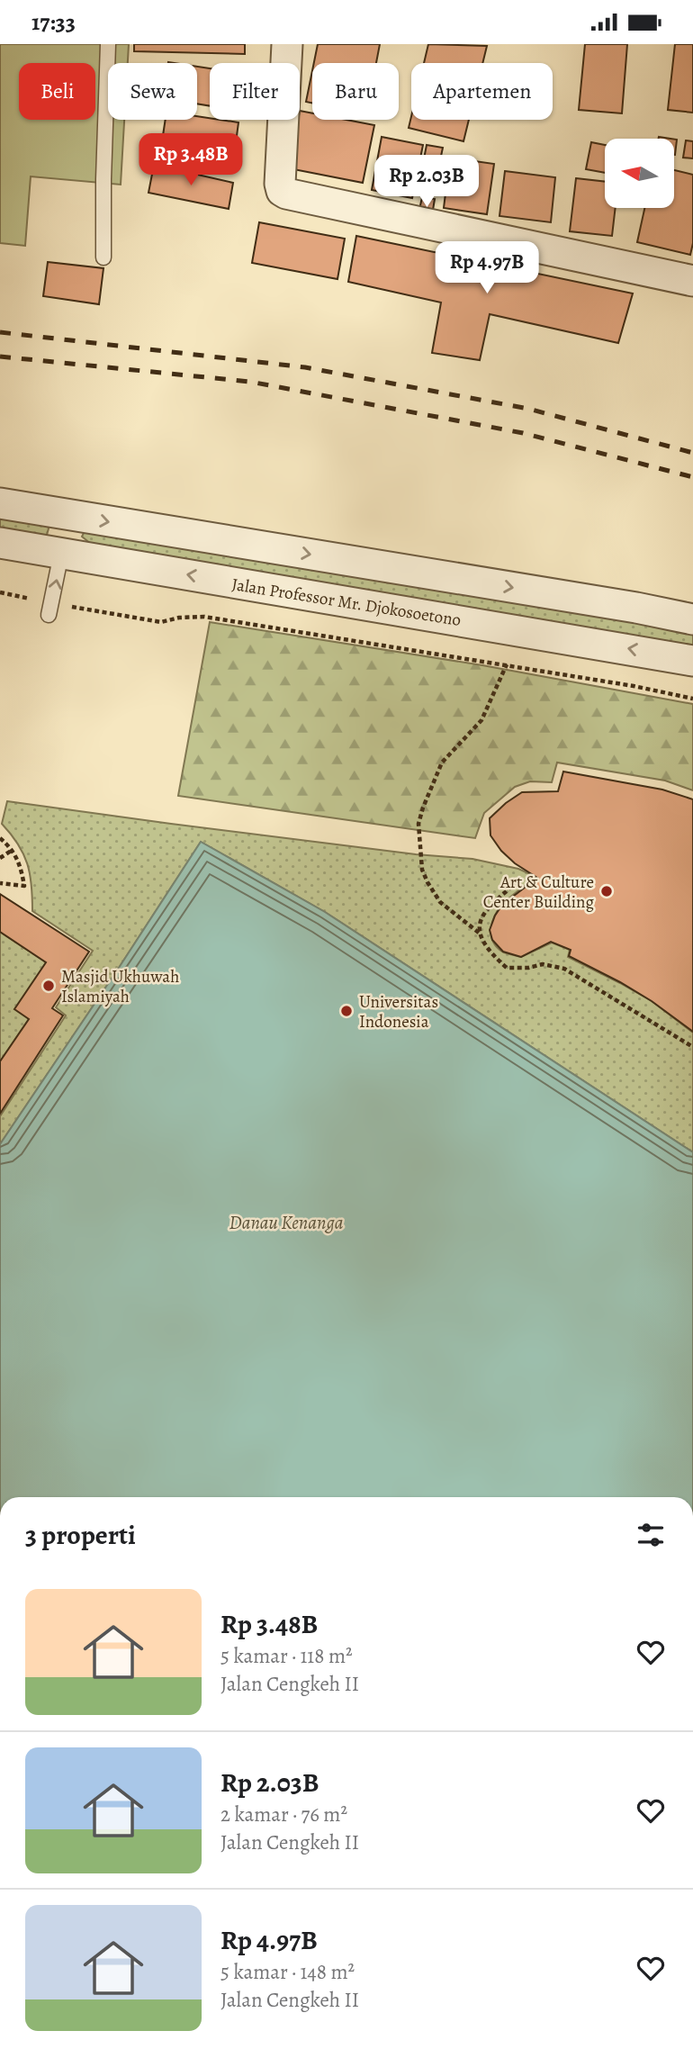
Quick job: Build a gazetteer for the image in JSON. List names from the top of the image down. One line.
{"streets":{"street":["Jalan Professor Mr. Djokosoetono"]},"water":["Danau Kenanga"],"places":["Art & Culture Center Building","Masjid Ukhuwah Islamiyah","Universitas Indonesia"],"north":"left","page":{"status":"17:33","chip":["Beli","Sewa","Filter","Baru","Apartemen"],"price":["Rp 3.48B","Rp 2.03B","Rp 4.97B"],"heading":"3 properti","list":[{"name":"Rp 3.48B","note":"5 kamar · 118 m² · Jalan Cengkeh II"},{"name":"Rp 2.03B","note":"2 kamar · 76 m² · Jalan Cengkeh II"},{"name":"Rp 4.97B","note":"5 kamar · 148 m² · Jalan Cengkeh II"}]}}
